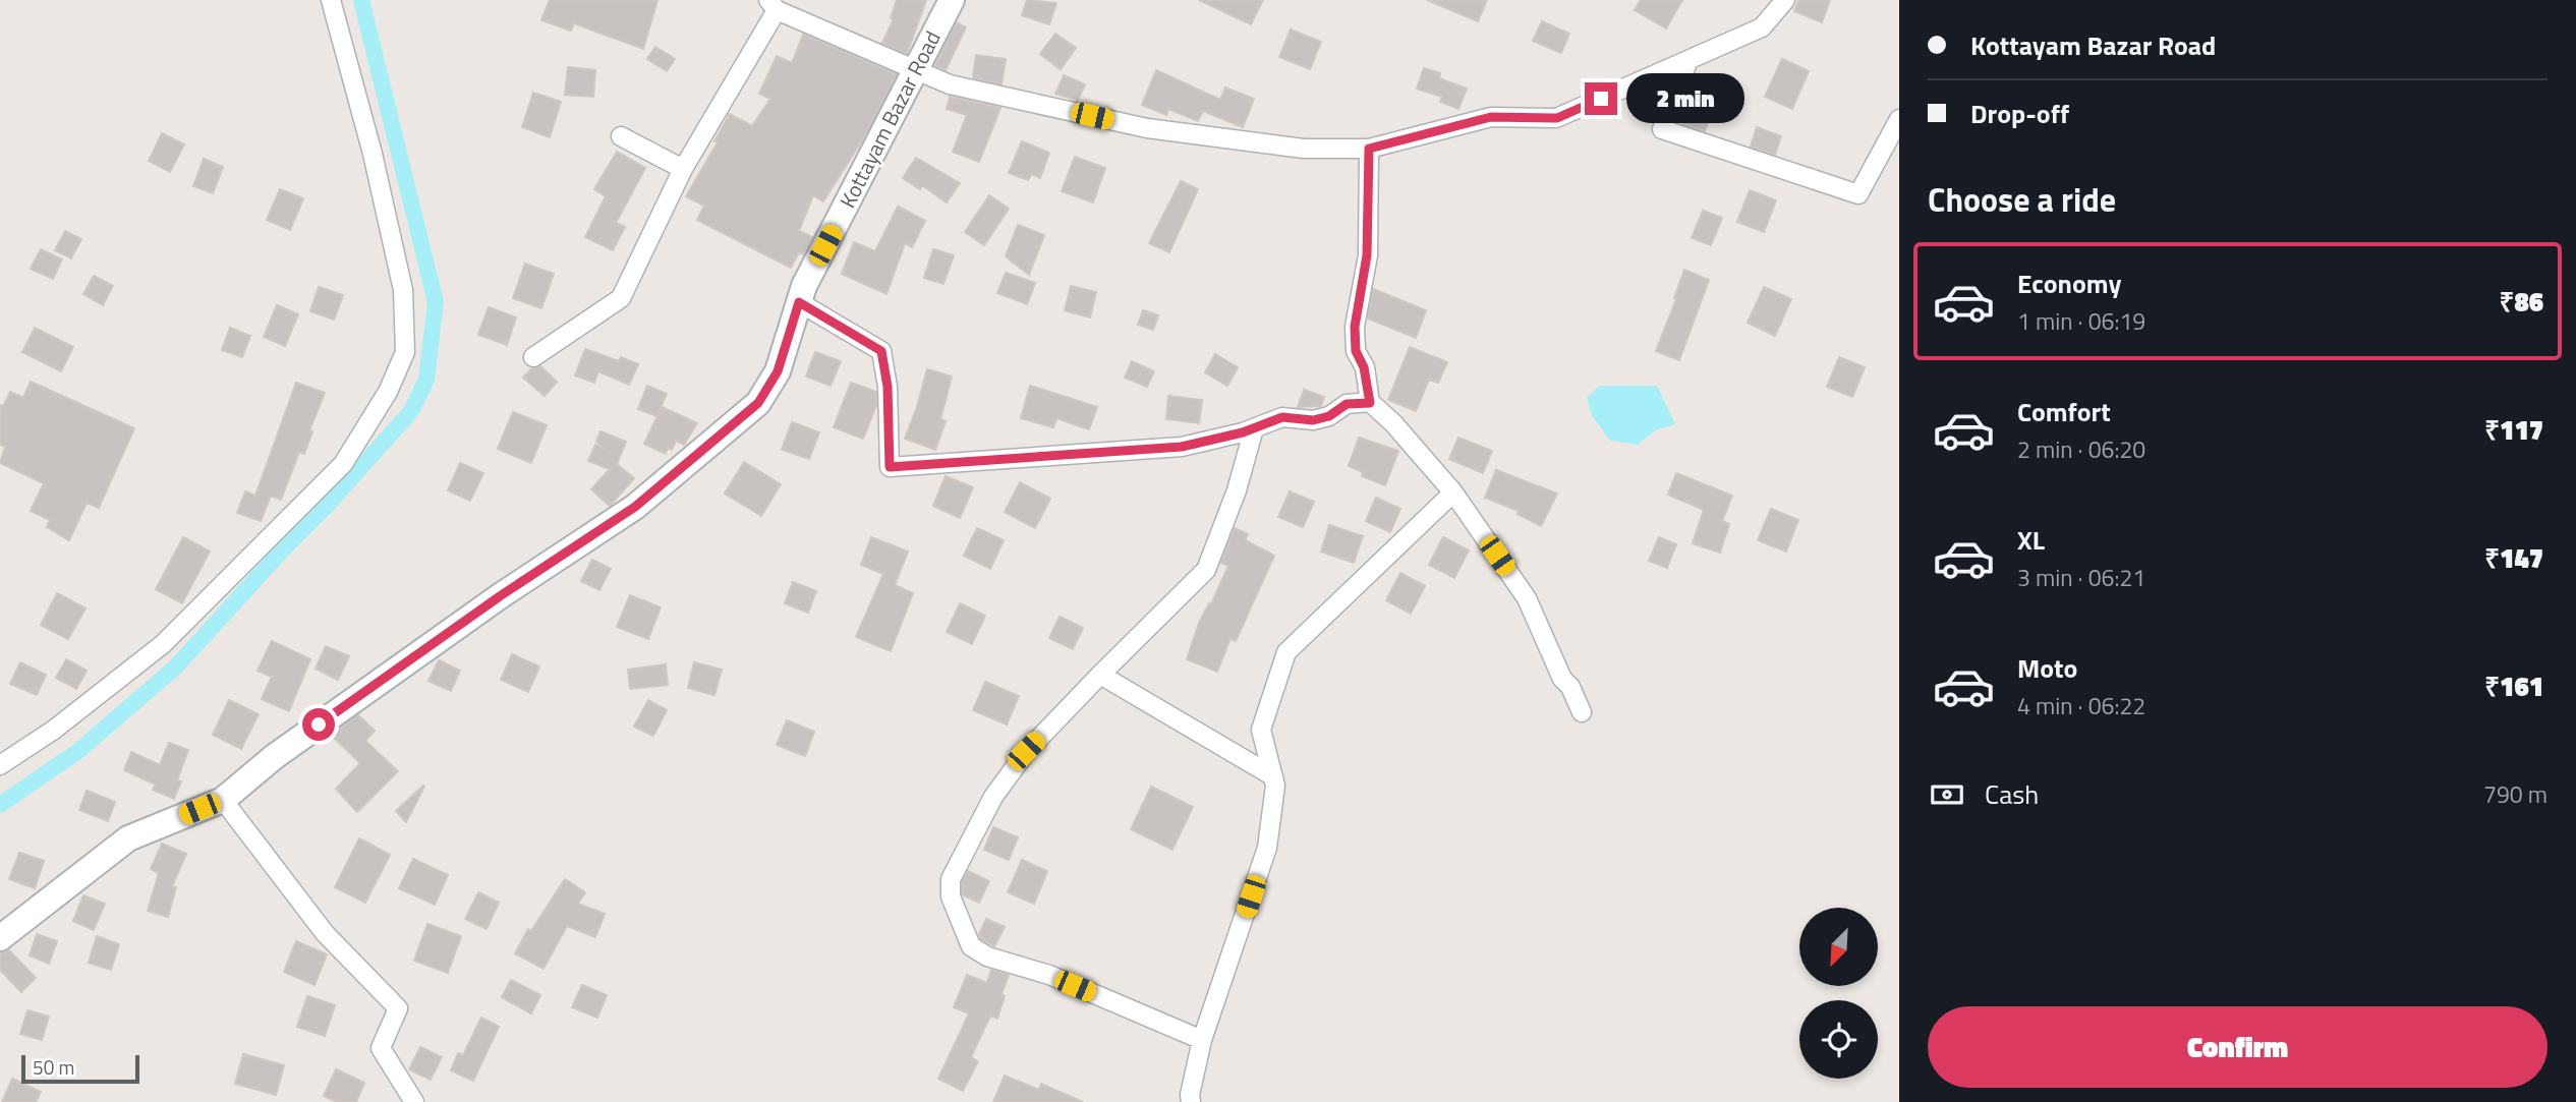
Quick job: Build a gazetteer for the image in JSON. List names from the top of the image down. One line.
{"streets":{"main road":["Kottayam Bazar Road"]},"scale_bar":"50 m","north":"bottom left","page":{"banner":["Kottayam Bazar Road","Drop-off"],"bubble":"2 min","heading":"Choose a ride","list":[{"name":"Economy","note":"1 min · 06:19","value":"₹86"},{"name":"Comfort","note":"2 min · 06:20","value":"₹117"},{"name":"XL","note":"3 min · 06:21","value":"₹147"},{"name":"Moto","note":"4 min · 06:22","value":"₹161"}],"pay":["Cash","790 m"],"buttons":"Confirm","scale":"50 m"}}
